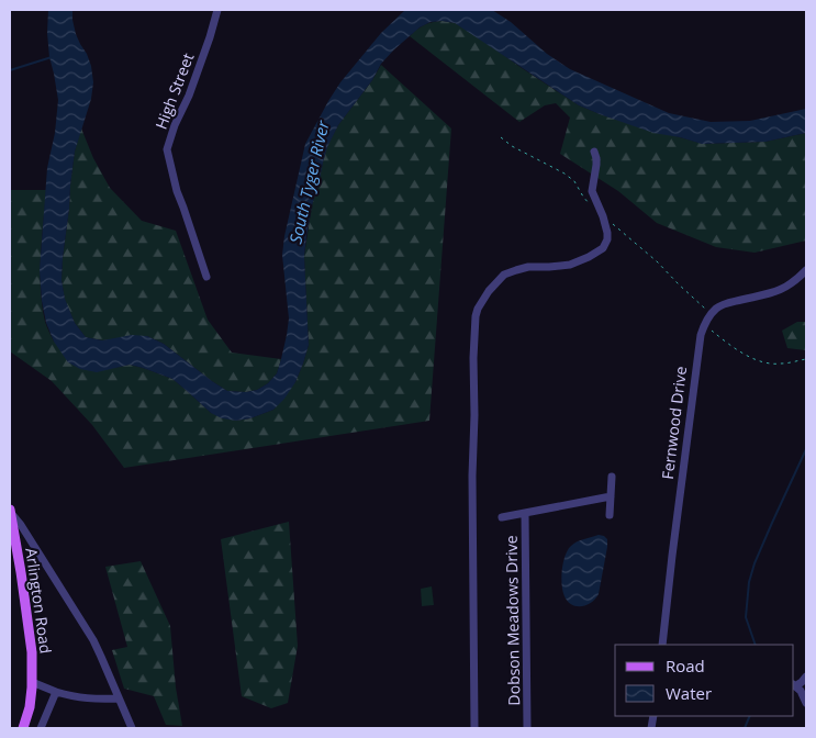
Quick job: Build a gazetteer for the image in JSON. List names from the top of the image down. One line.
{"streets":{"main road":["Arlington Road"],"street":["High Street","Fernwood Drive","Dobson Meadows Drive"]},"water":["South Tyger River"],"legend":["Road","Water"]}
